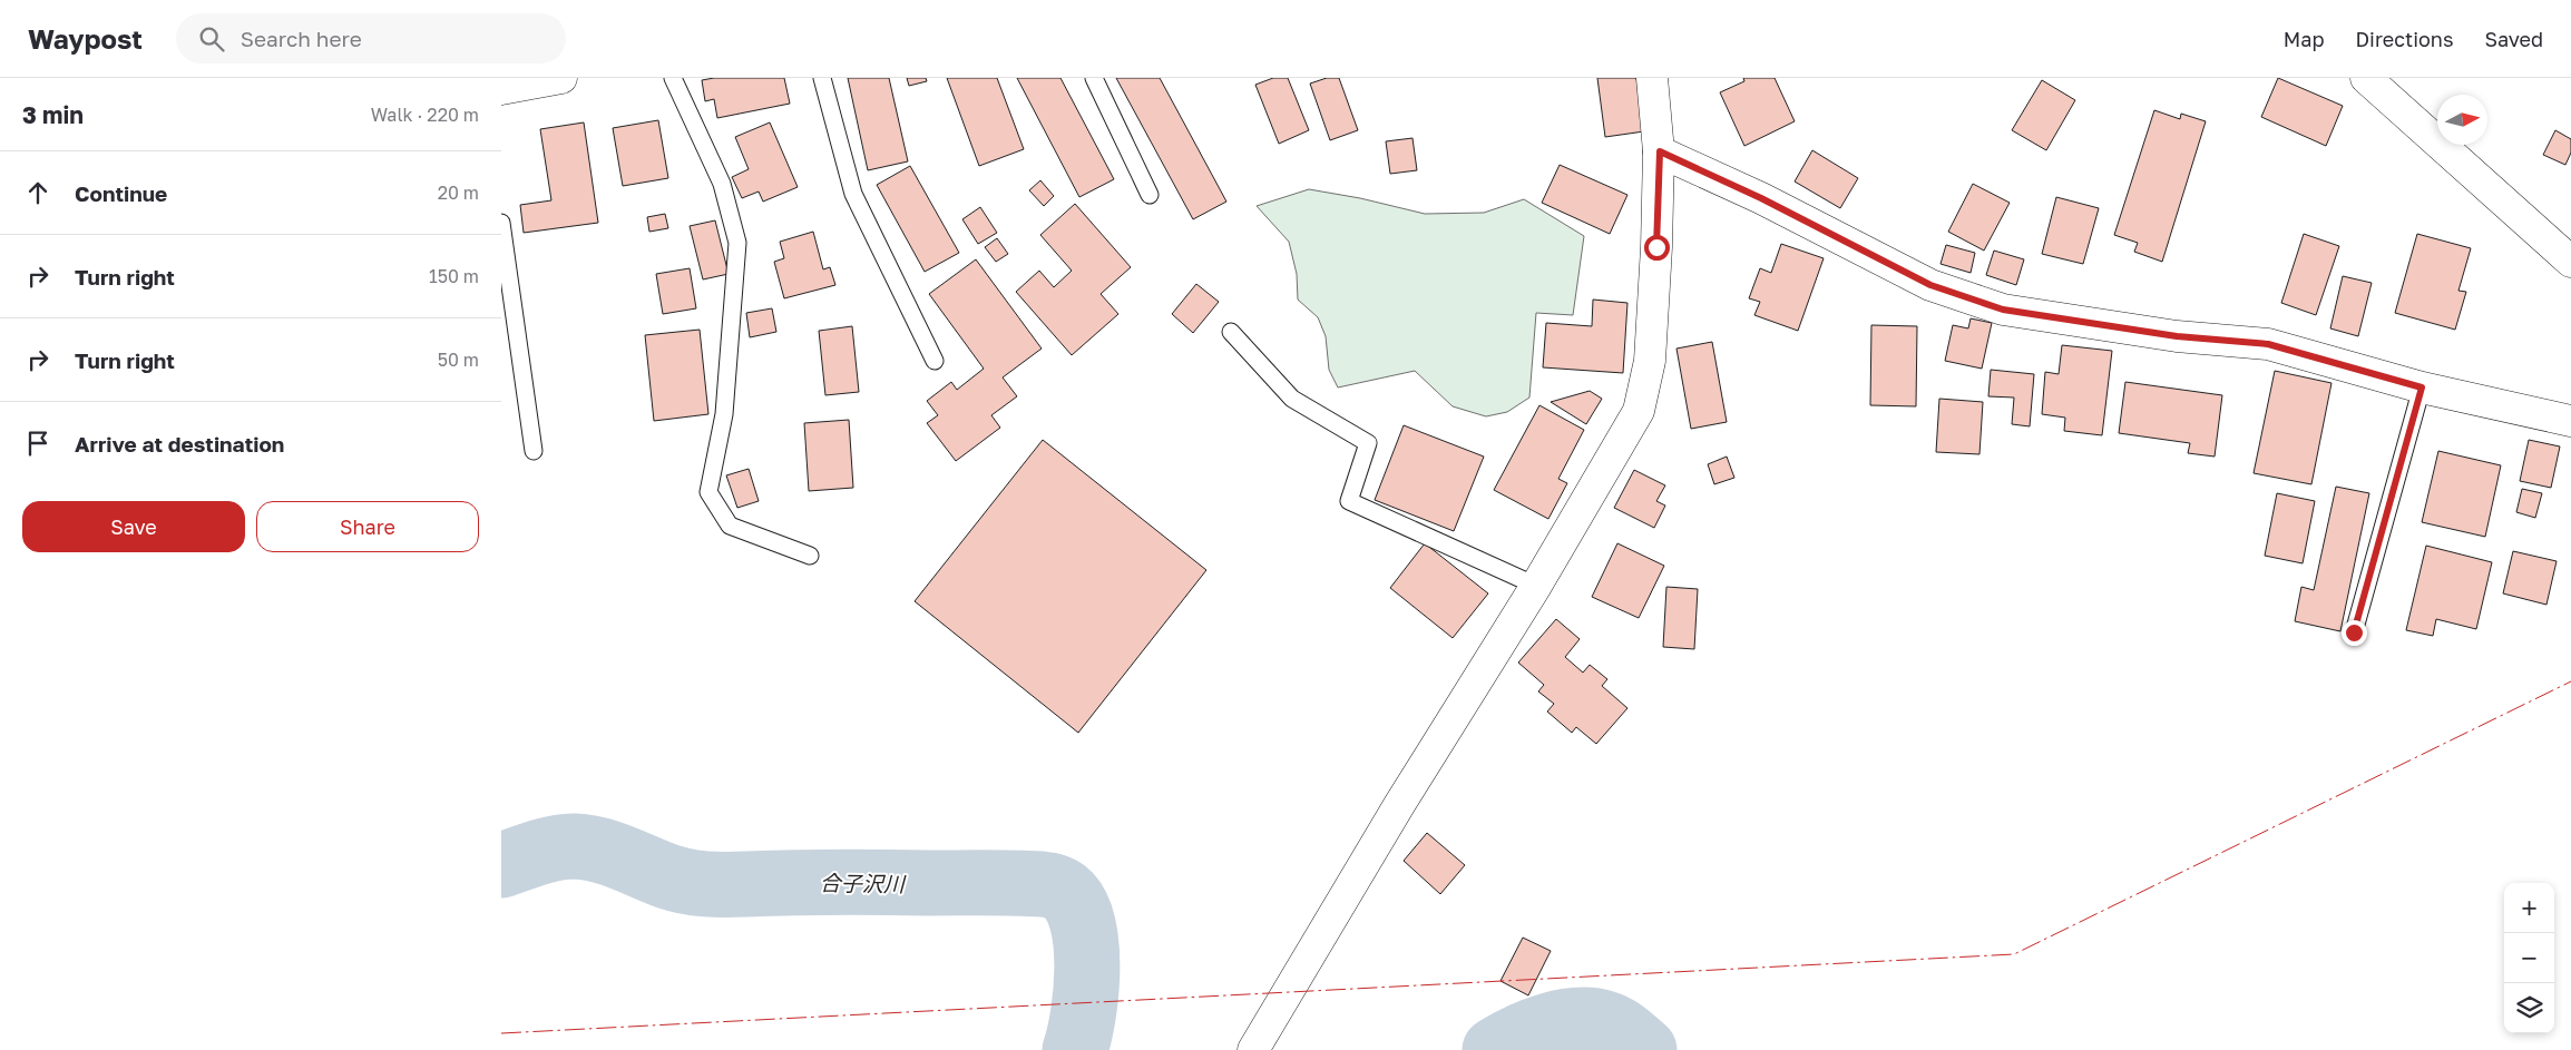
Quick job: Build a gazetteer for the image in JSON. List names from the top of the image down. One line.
{"water":["合子沢川"],"north":"right","page":{"header":"Waypost","search":"Search here","nav":["Map","Directions","Saved"],"heading":["3 min","Walk · 220 m"],"list":[["Continue","20 m"],["Turn right","150 m"],["Turn right","50 m"],"Arrive at destination"],"buttons":["Save","Share"],"map_buttons":["+","−"]}}
